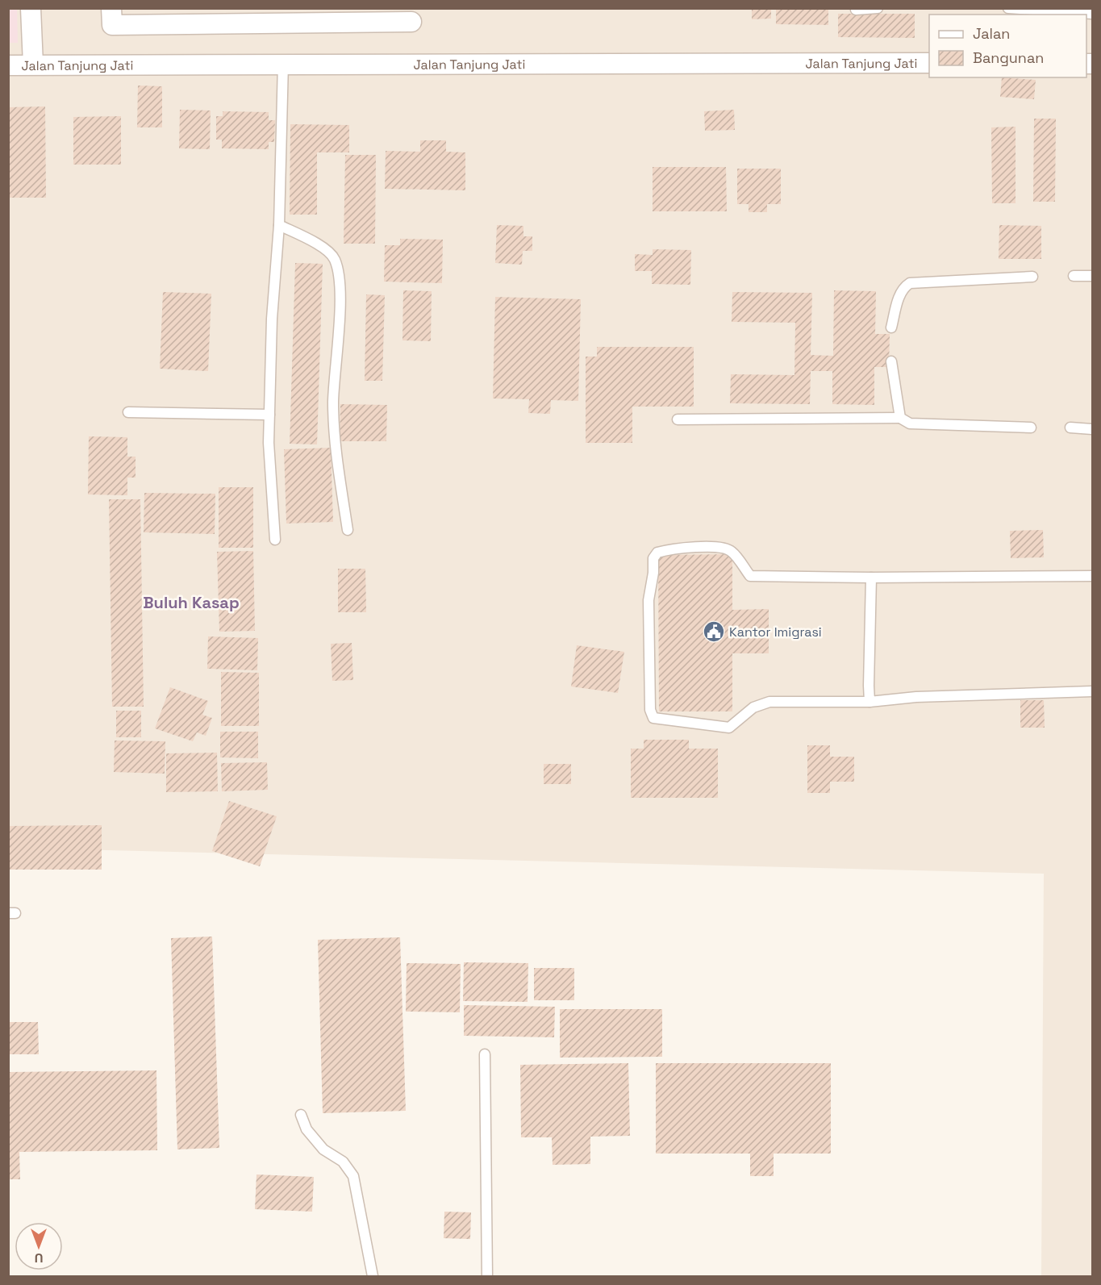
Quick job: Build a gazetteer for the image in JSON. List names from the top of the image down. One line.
{"streets":{"street":["Jalan Tanjung Jati"]},"districts":["Buluh Kasap"],"places":{"public building":["Kantor Imigrasi"]},"legend":["Jalan","Bangunan"],"north":"bottom"}
